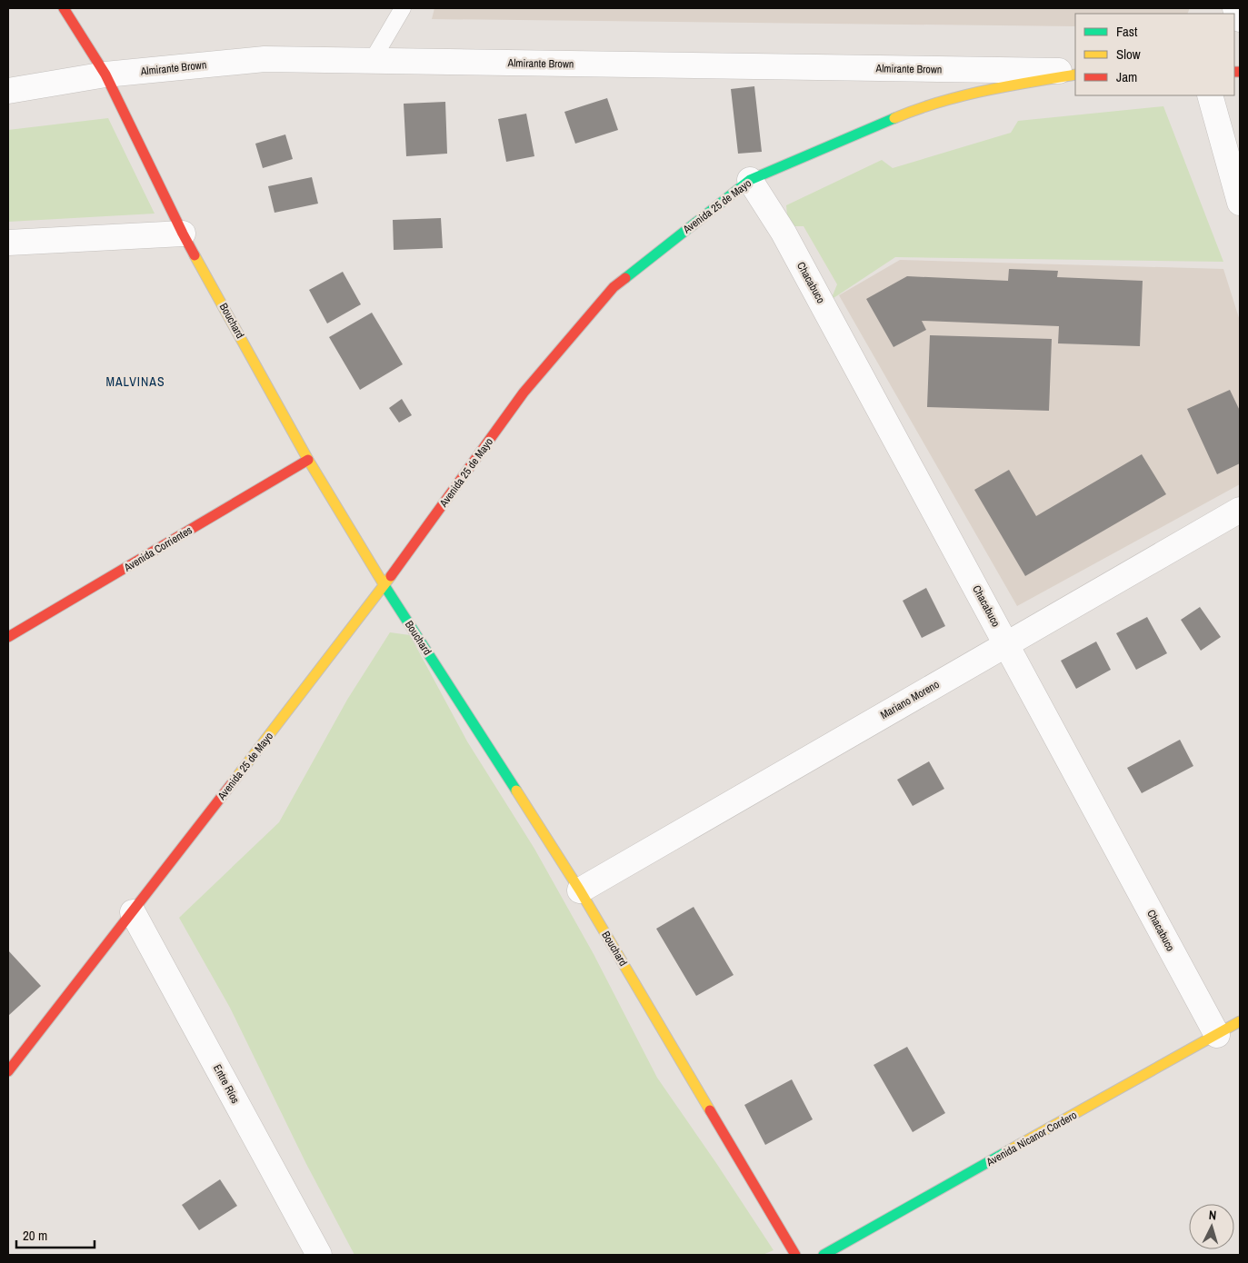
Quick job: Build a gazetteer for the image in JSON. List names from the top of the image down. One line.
{"streets":{"main road":["Avenida 25 de Mayo","Bouchard","Avenida Corrientes","Avenida Nicanor Cordero"],"street":["Almirante Brown","Chacabuco","Mariano Moreno","Entre Ríos"]},"crossings":[["Almirante Brown","Bouchard"],["Avenida 25 de Mayo","Chacabuco"],["Avenida 25 de Mayo","Bouchard"],["Avenida 25 de Mayo","Entre Ríos"],["Chacabuco","Mariano Moreno"],["Chacabuco","Avenida Nicanor Cordero"],["Bouchard","Avenida Corrientes"],["Bouchard","Mariano Moreno"]],"districts":["MALVINAS"],"legend":["Fast","Slow","Jam"],"scale_bar":"20 m","north":"top"}
